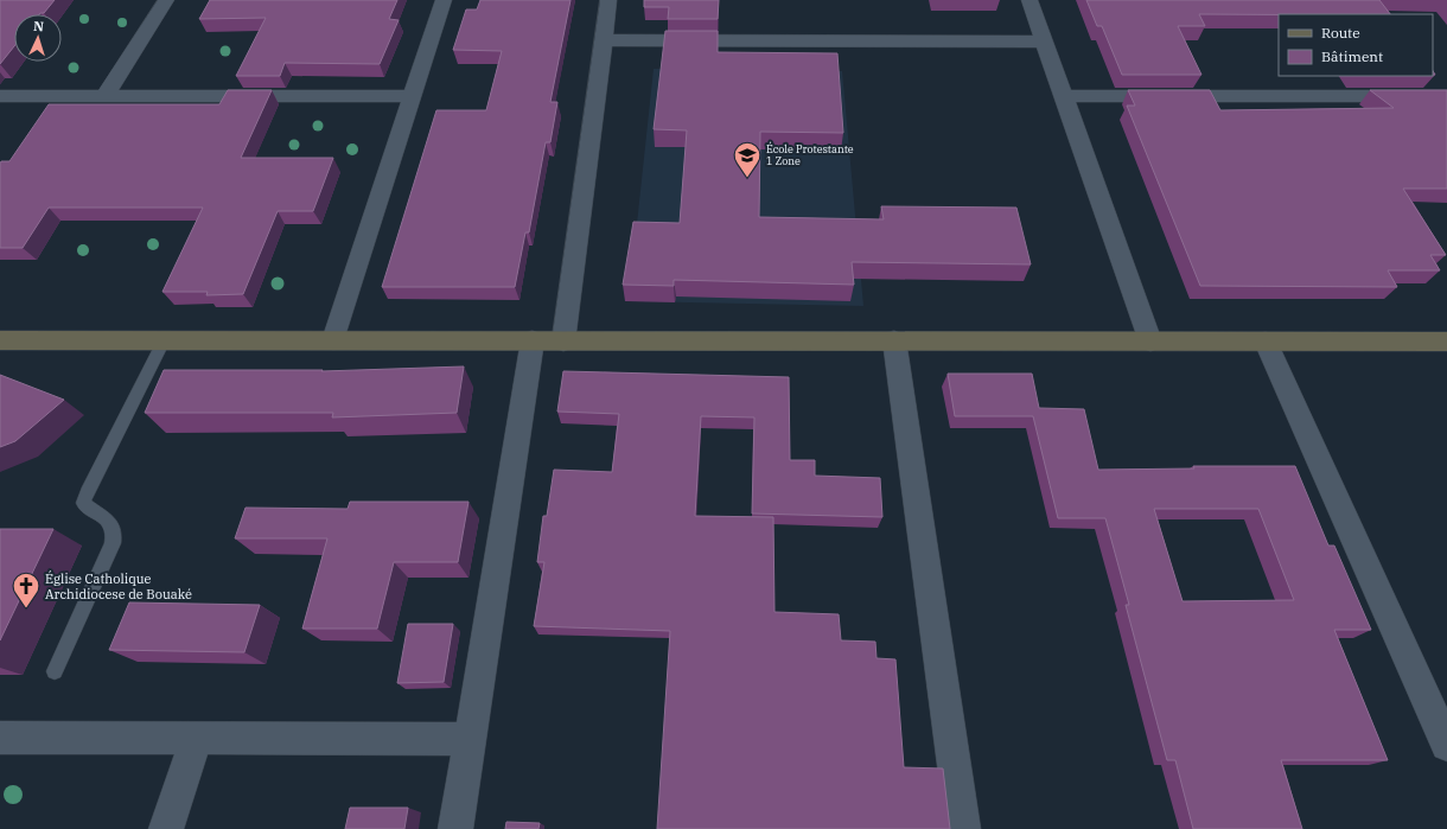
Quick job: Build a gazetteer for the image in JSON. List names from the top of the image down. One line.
{"places":{"school or university":["École Protestante 1 Zone"],"church":["Église Catholique Archidiocese de Bouaké"]},"legend":["Route","Bâtiment"],"north":"top"}
